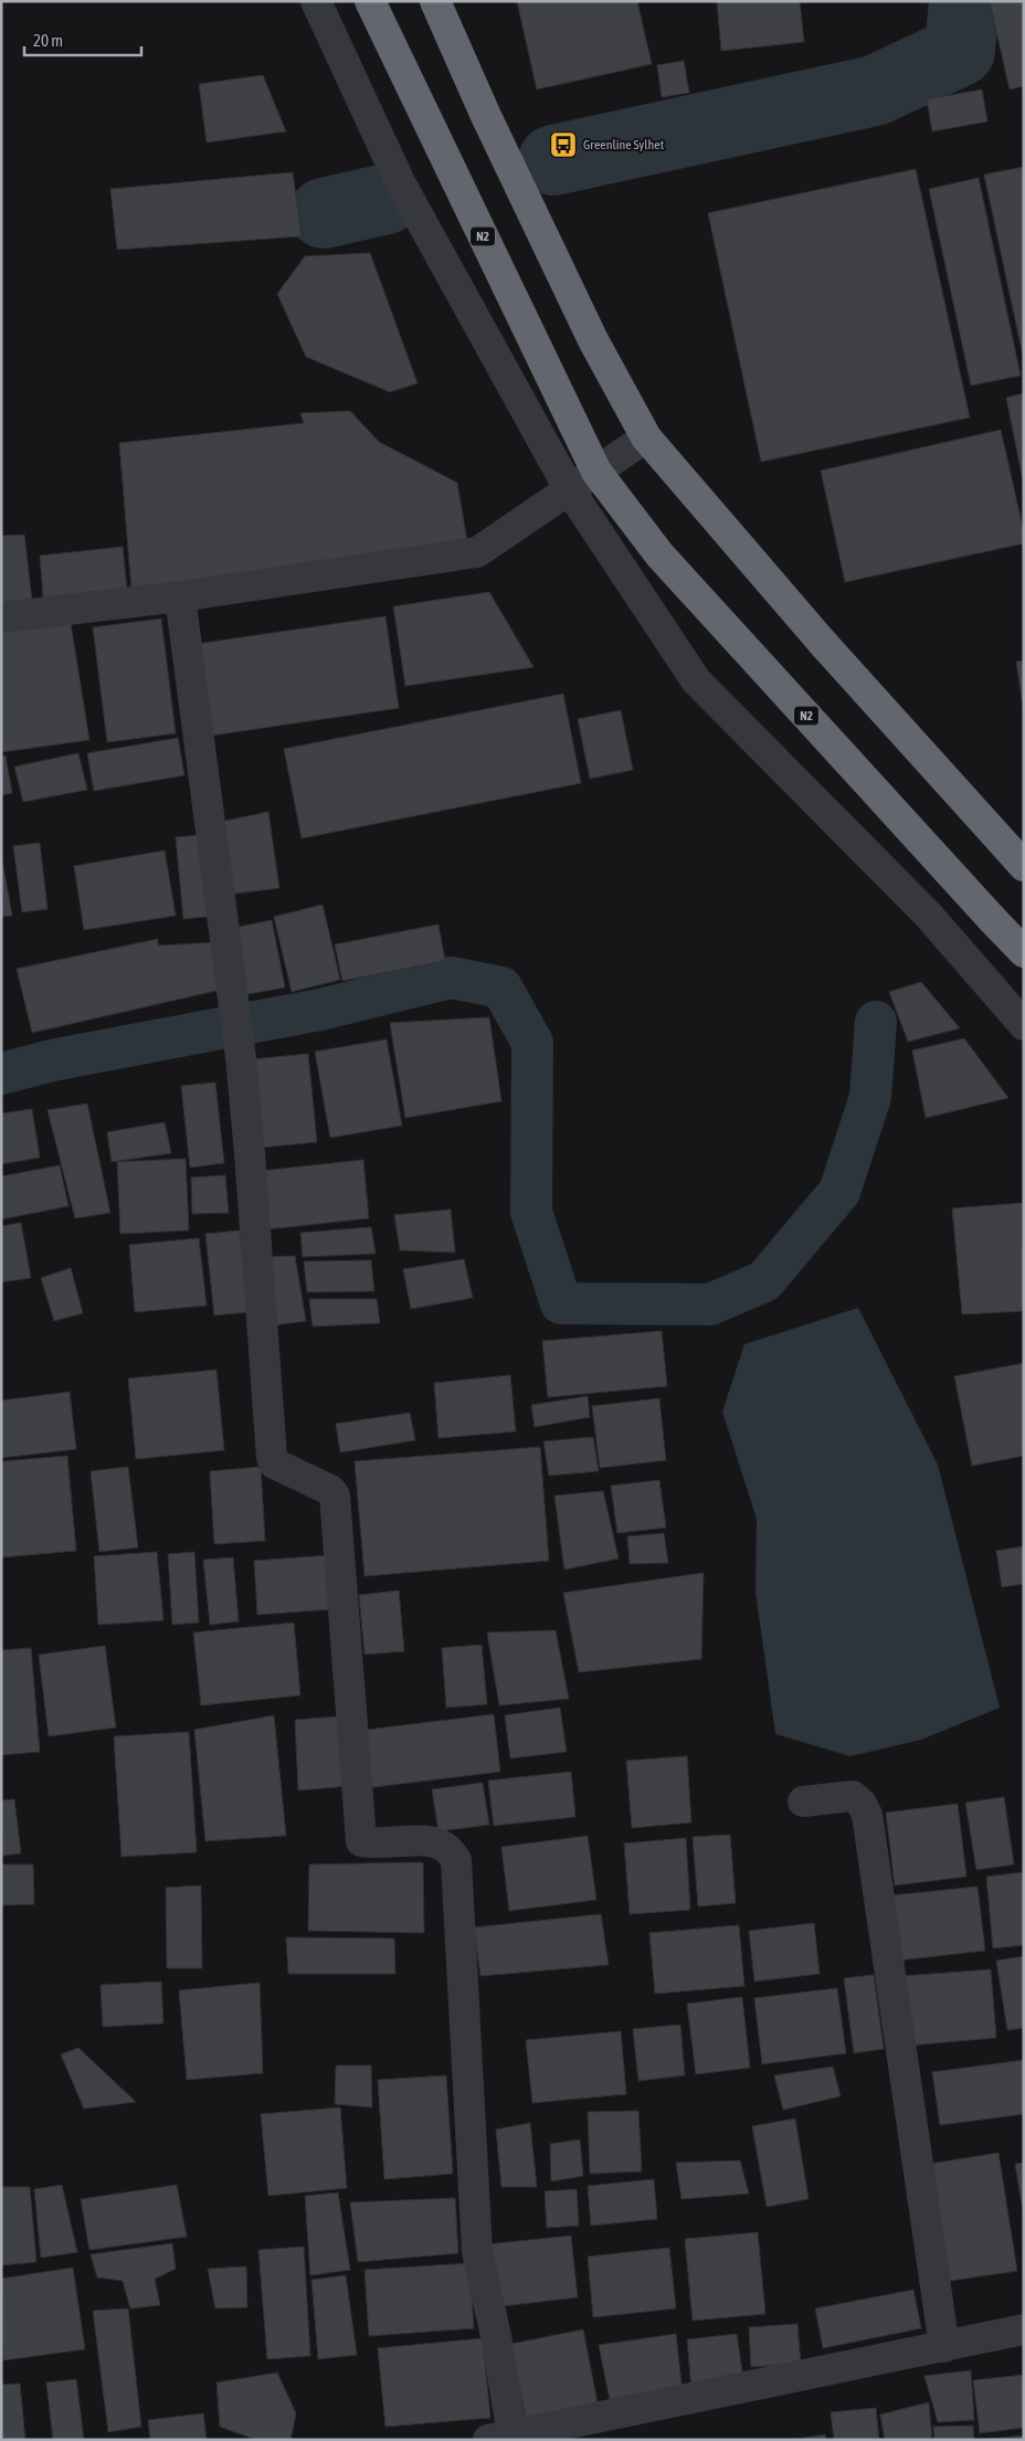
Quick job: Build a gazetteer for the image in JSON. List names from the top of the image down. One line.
{"streets":{"highway":["N2"]},"places":{"bus stop":["Greenline Sylhet"]},"scale_bar":"20 m"}
